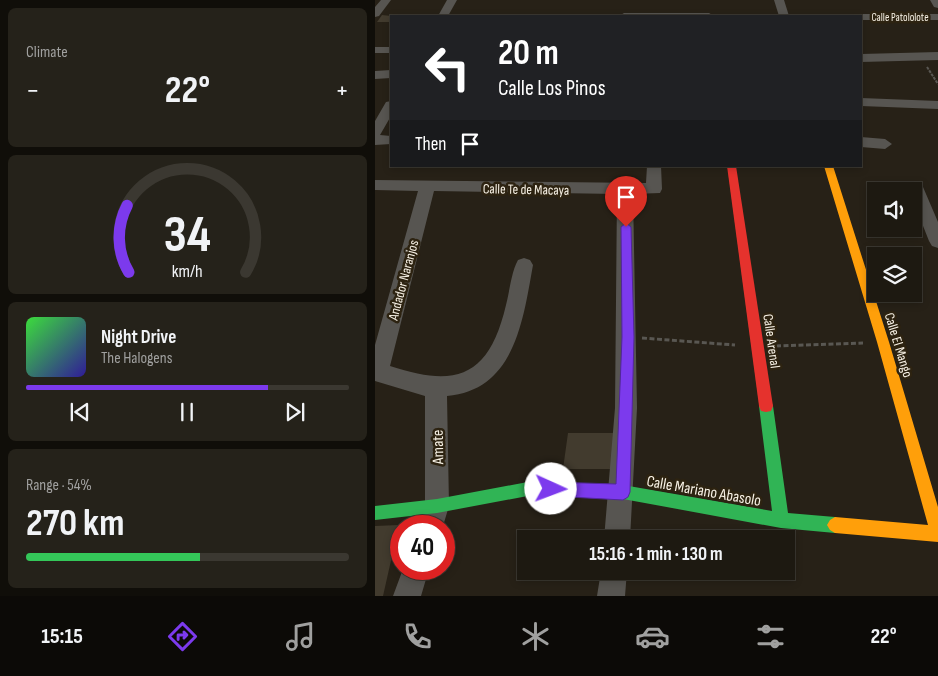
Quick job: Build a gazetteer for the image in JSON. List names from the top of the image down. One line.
{"streets":{"street":["Calle Patololote","Calle Te de Macaya","Andador Naranjos","Calle Arenal","Calle El Mango","Amate","Calle Mariano Abasolo"]},"crossings":[["Calle Te de Macaya","Andador Naranjos"],["Calle Arenal","Calle Mariano Abasolo"],["Calle El Mango","Calle Mariano Abasolo"]],"page":{"tile":["Climate",["Range · 54%","270 km"]],"turn":["20 m","Calle Los Pinos"],"heat":["−","22°","+"],"then":"Then","song":["Night Drive","The Halogens"],"limit":"40","trip":"15:16 · 1 min · 130 m","tabs":["15:15","22°"],"gauge":["34","km/h"]}}
